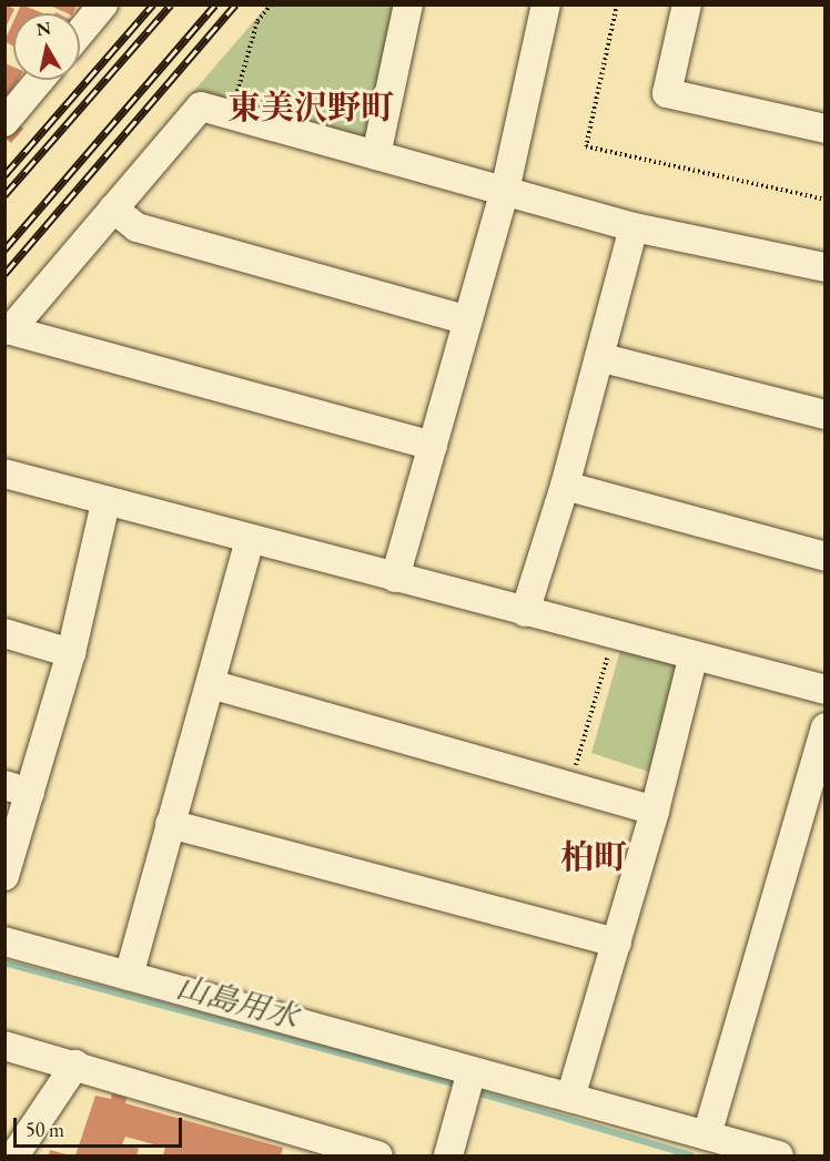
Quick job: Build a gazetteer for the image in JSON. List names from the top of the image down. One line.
{"districts":["東美沢野町","柏町"],"water":["山島用水"],"scale_bar":"50 m","north":"top"}
